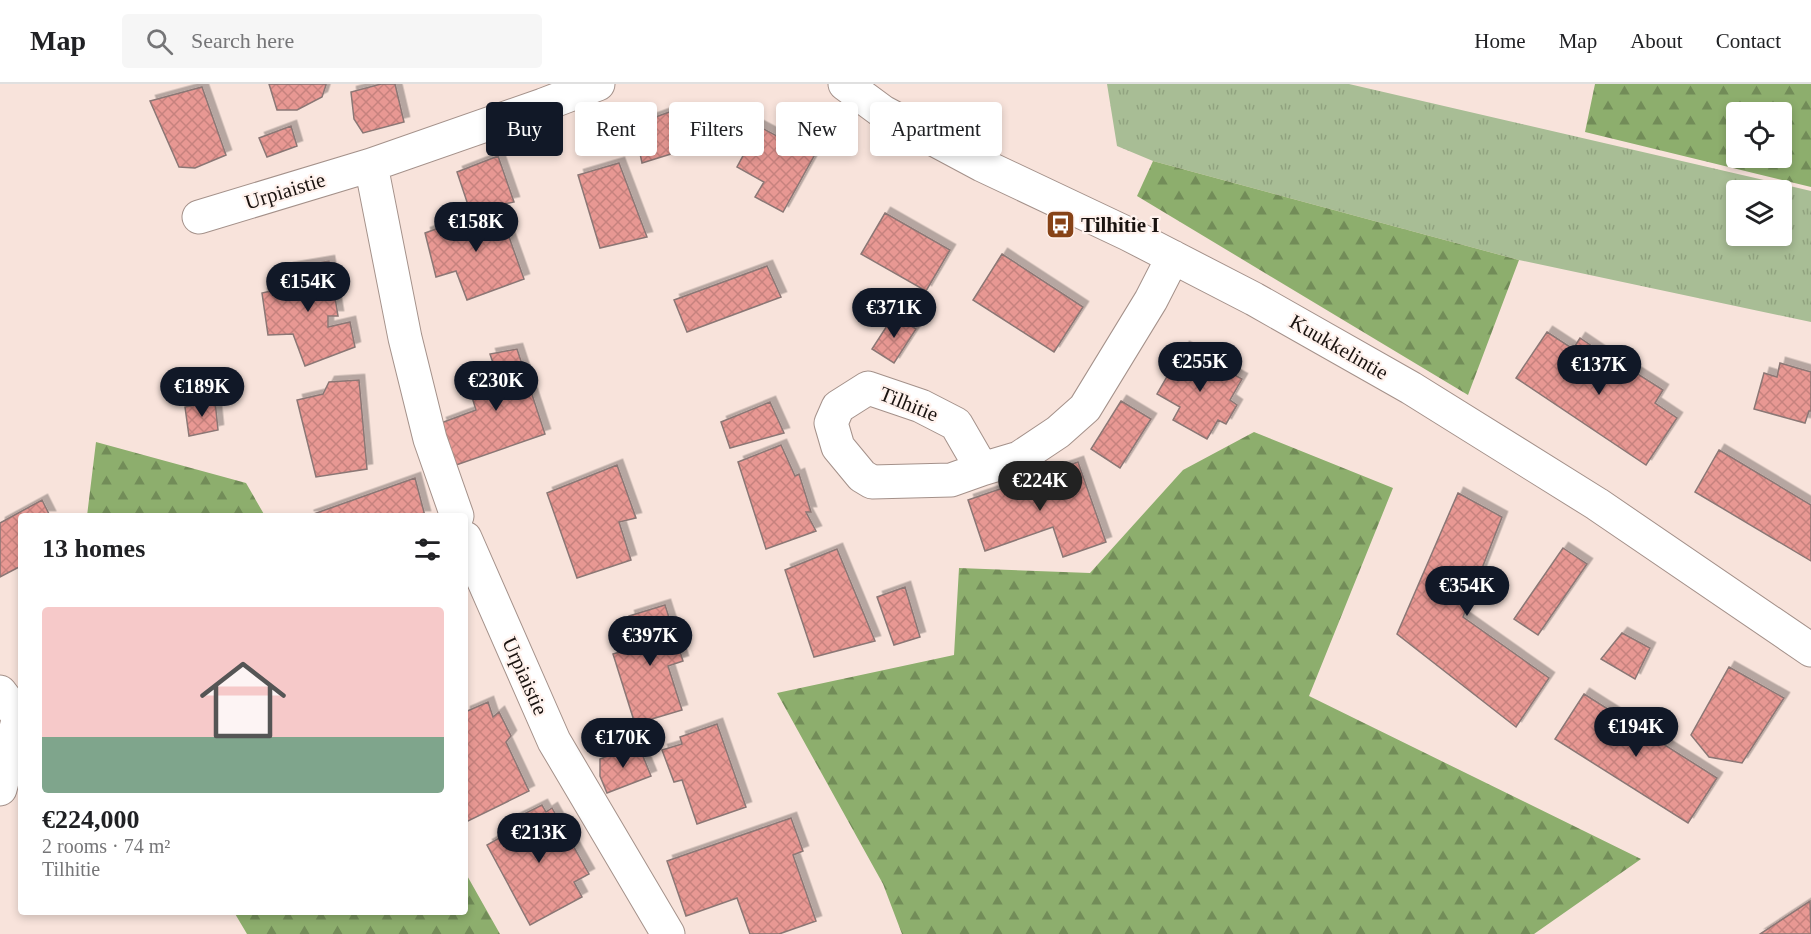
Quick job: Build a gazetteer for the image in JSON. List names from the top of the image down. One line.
{"streets":{"street":["Urpiaistie","Kuukkelintie"]},"places":{"bus stop":["Tilhitie I"]},"page":{"header":"Map","search":"Search here","nav":["Home","Map","About","Contact"],"chip":["Buy","Rent","Filters","New","Apartment"],"price":["€158K","€154K","€371K","€255K","€137K","€230K","€189K","€224K","€354K","€397K","€194K","€170K","€213K"],"heading":"13 homes","list":[{"name":"€224,000","note":"2 rooms · 74 m² · Tilhitie"}]}}
